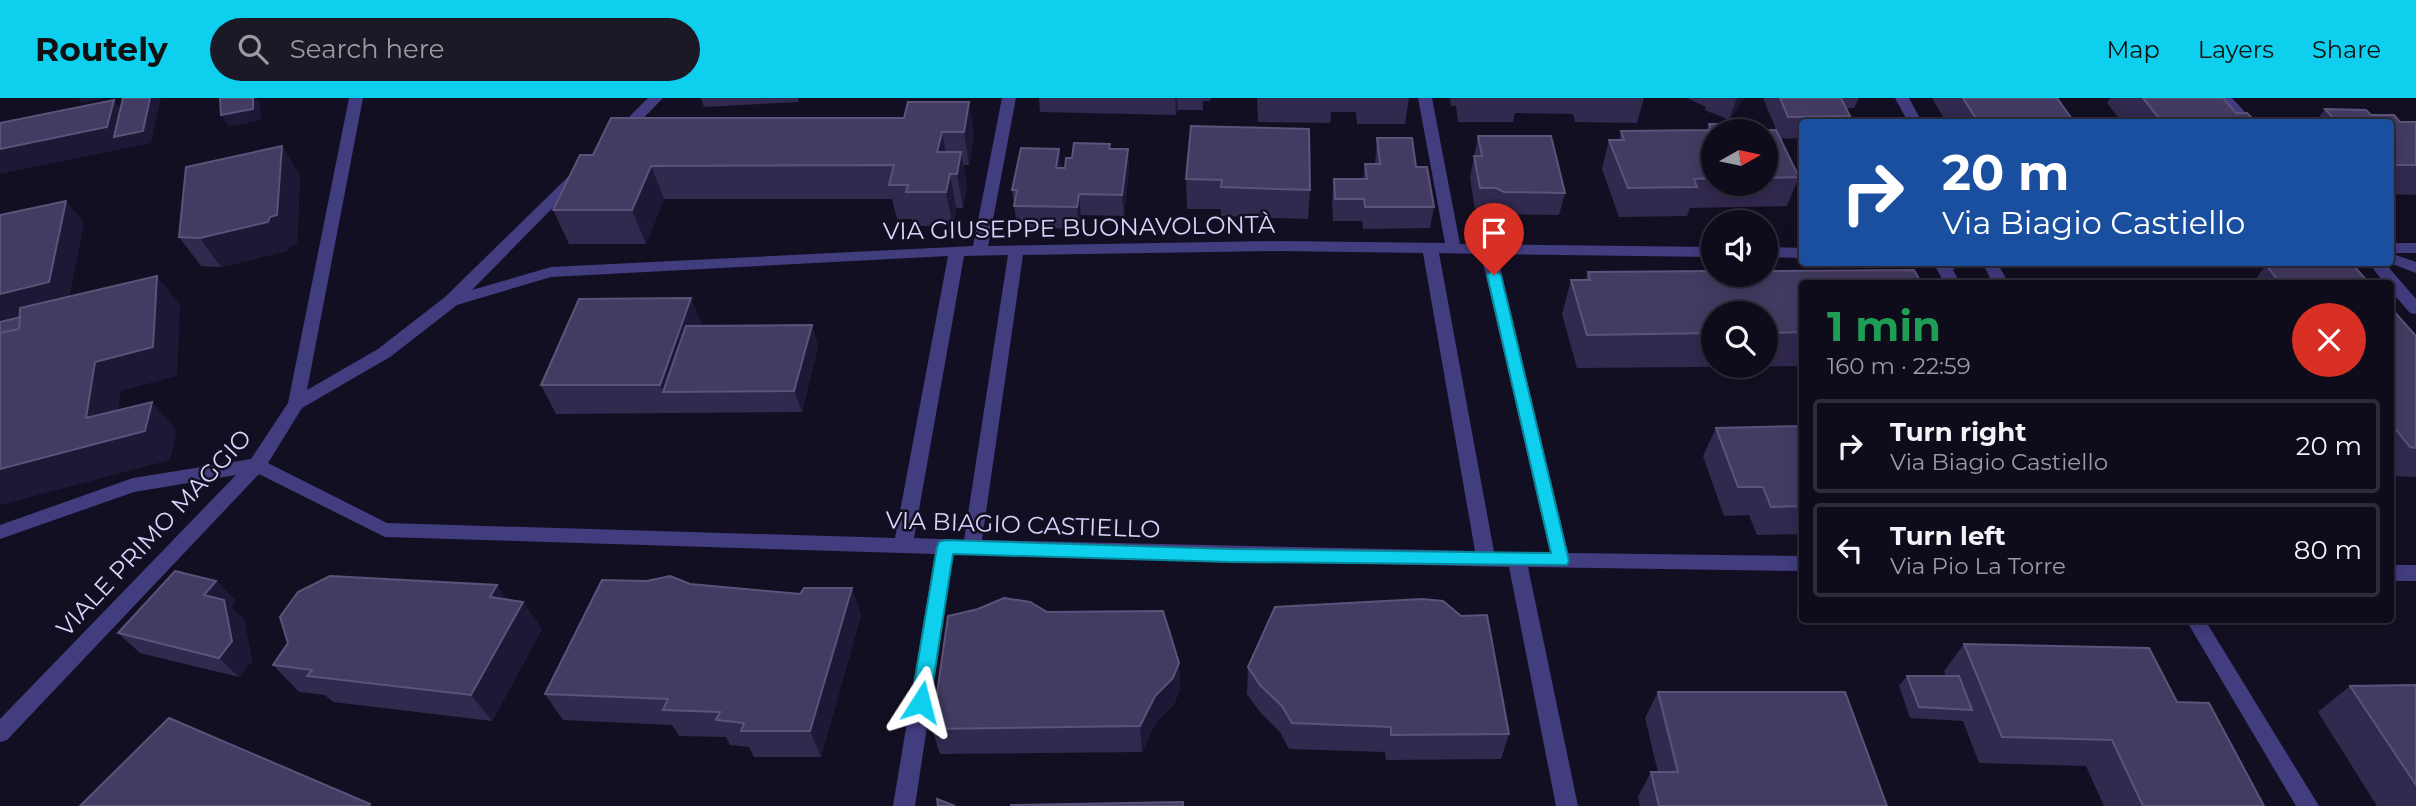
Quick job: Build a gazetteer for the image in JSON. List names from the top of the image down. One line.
{"streets":{"street":["VIA GIUSEPPE BUONAVOLONTÀ","VIA BIAGIO CASTIELLO","VIALE PRIMO MAGGIO"]},"crossings":[["VIA BIAGIO CASTIELLO","VIALE PRIMO MAGGIO"]],"north":"right","page":{"header":"Routely","search":"Search here","nav":["Map","Layers","Share"],"turn":["20 m","Via Biagio Castiello"],"heading":["1 min","160 m · 22:59"],"list":[{"name":"Turn right","note":"Via Biagio Castiello","value":"20 m"},{"name":"Turn left","note":"Via Pio La Torre","value":"80 m"}]}}
